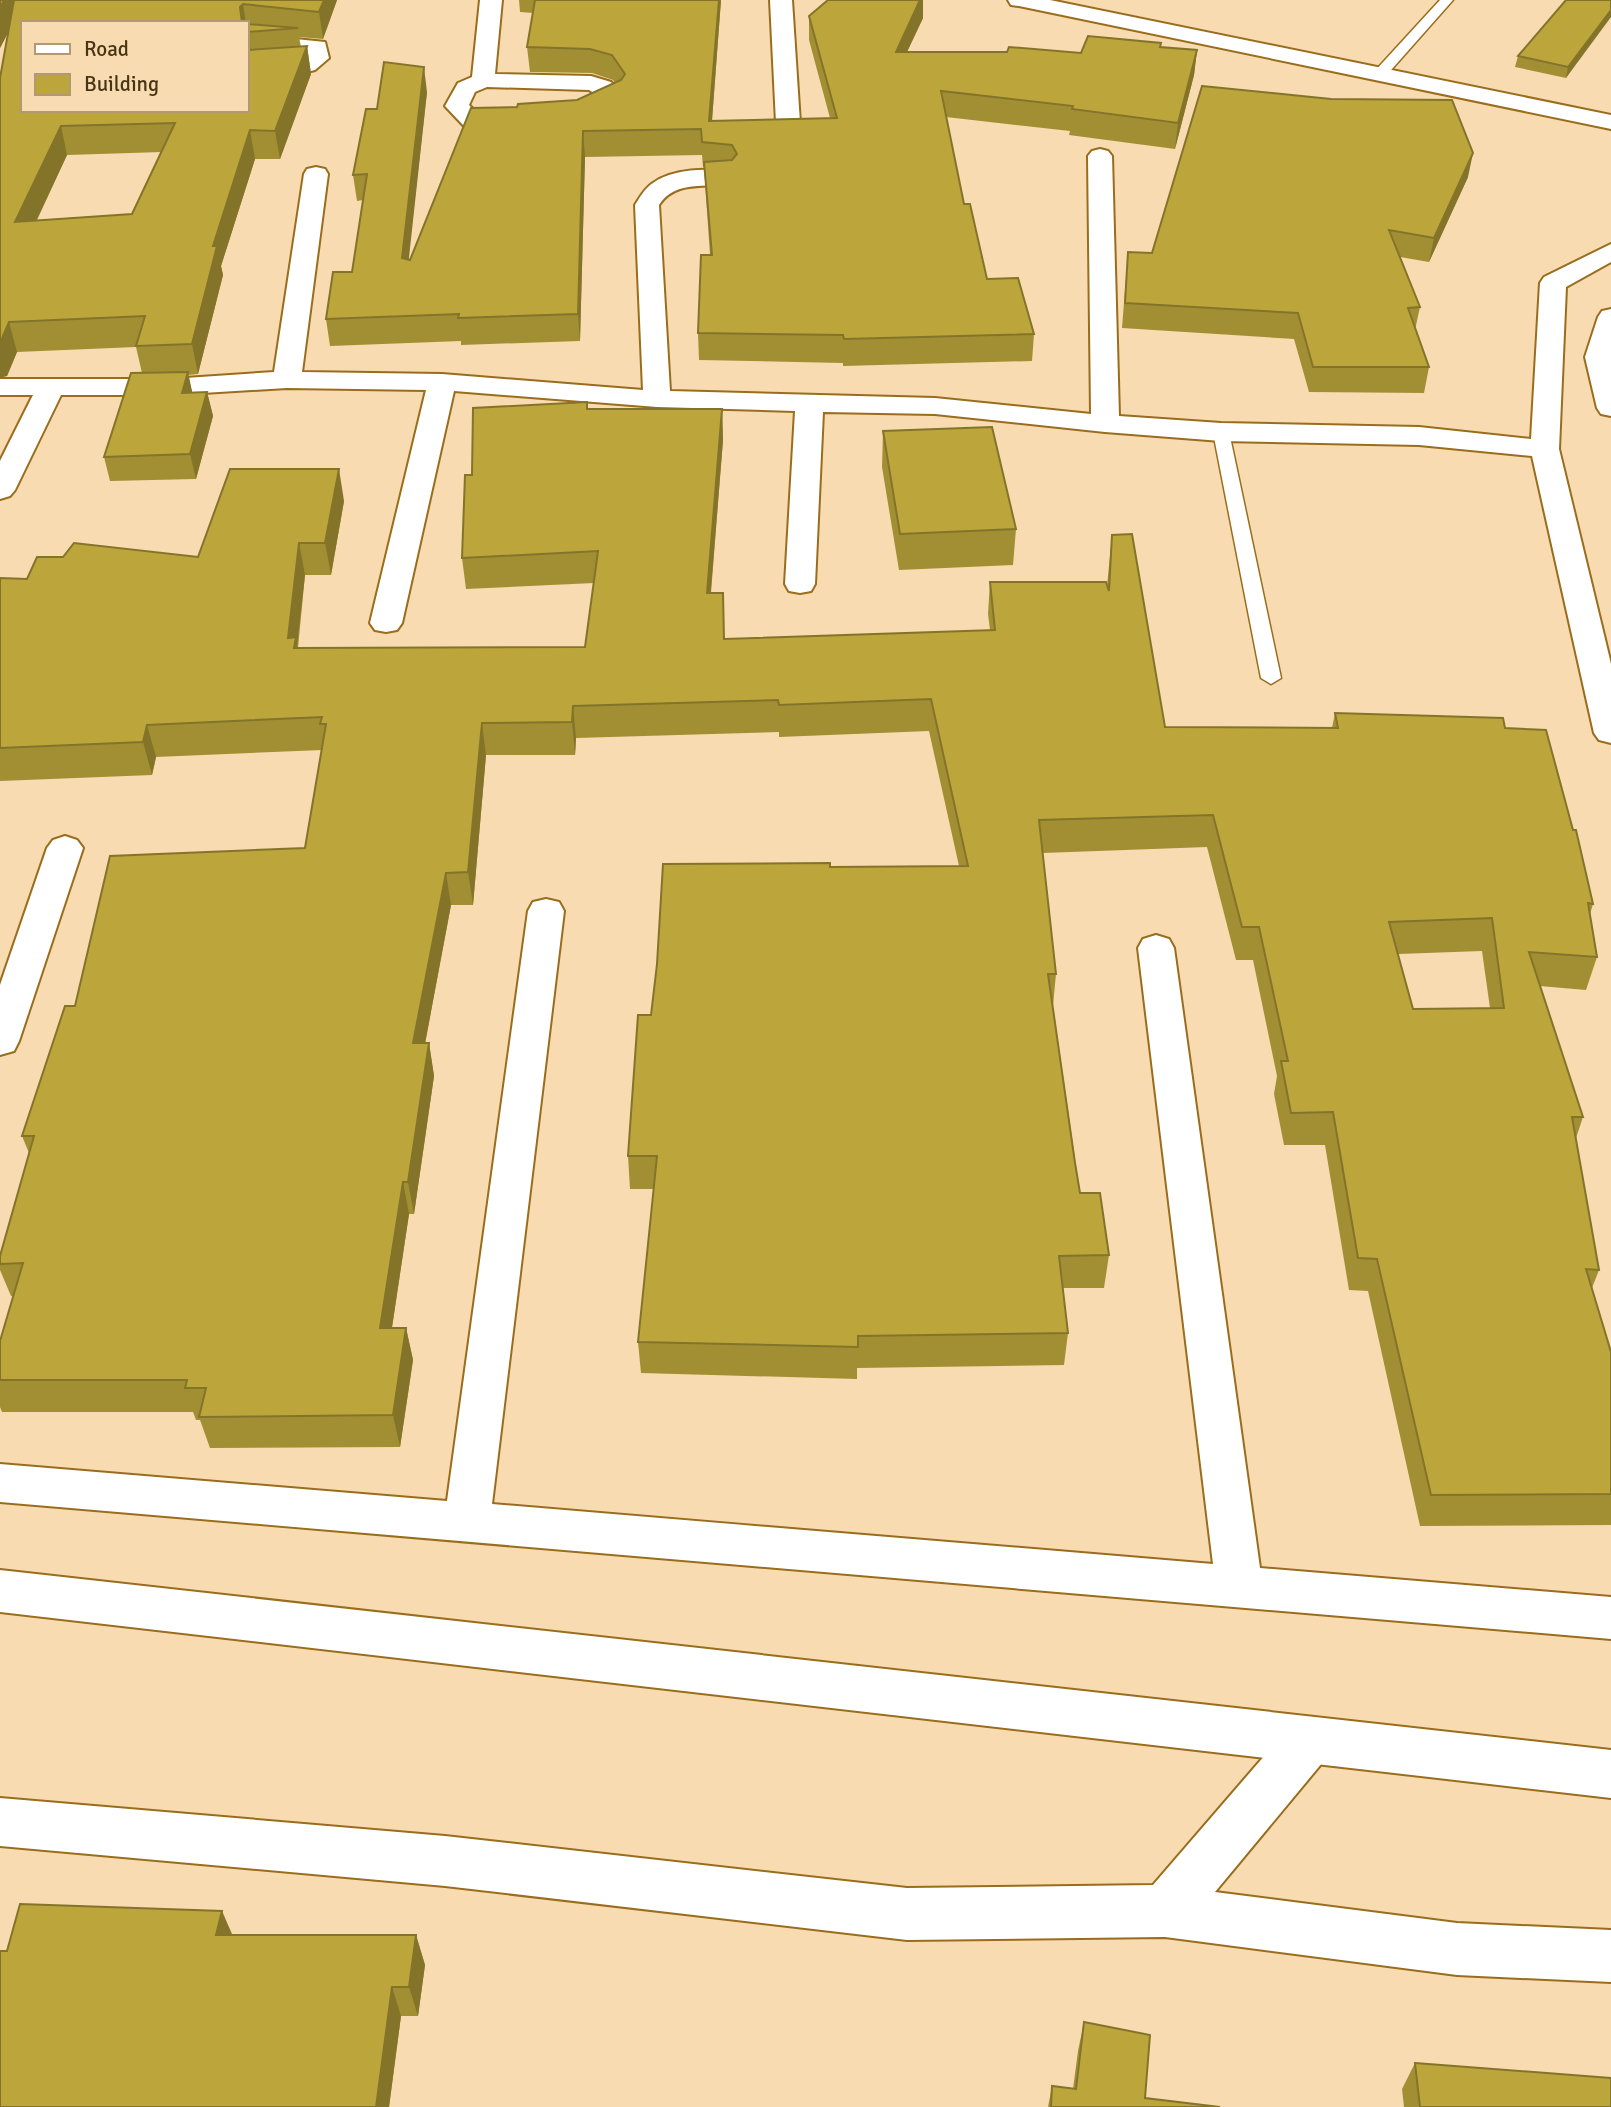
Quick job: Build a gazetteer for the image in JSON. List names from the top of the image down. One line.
{"legend":["Road","Building"]}
